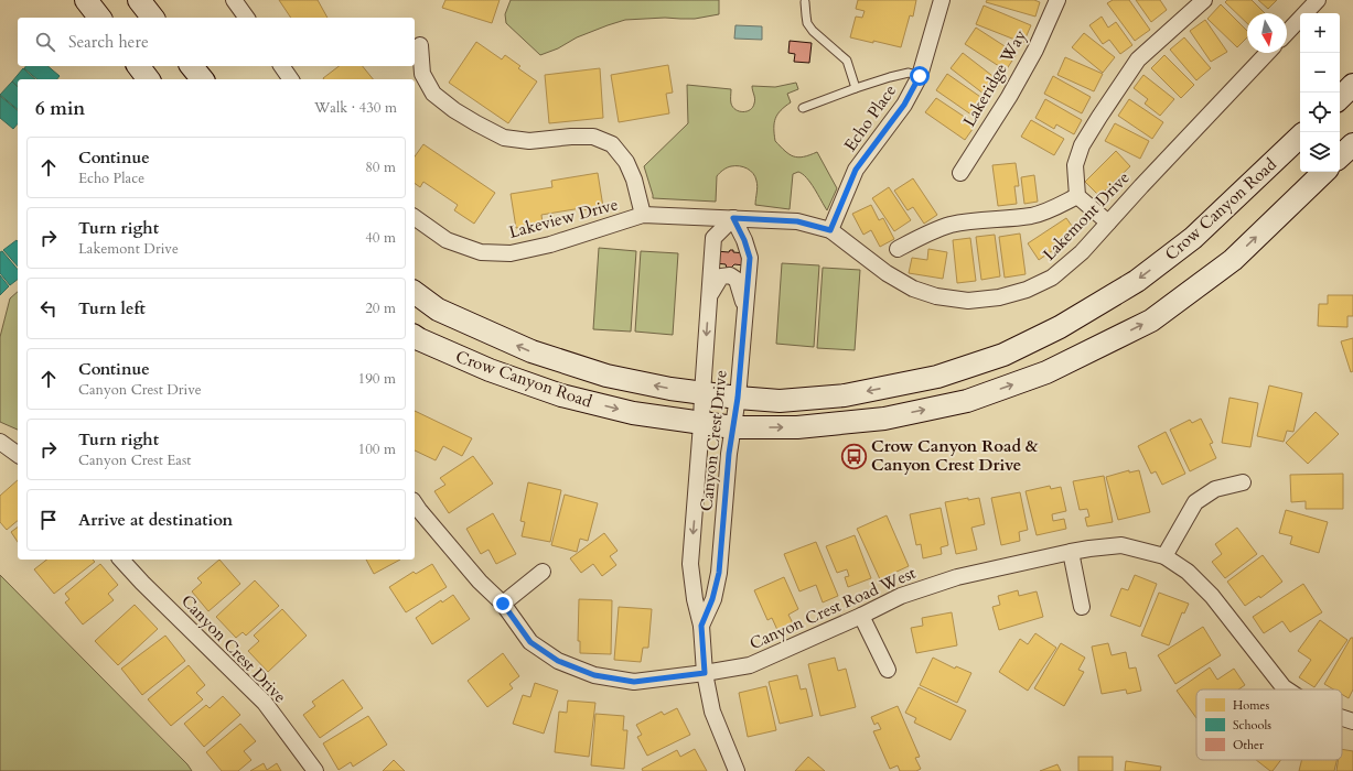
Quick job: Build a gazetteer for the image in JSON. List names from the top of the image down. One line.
{"streets":{"main road":["Crow Canyon Road"],"street":["Lakeridge Way","Echo Place","Lakemont Drive","Lakeview Drive","Canyon Crest Drive","Canyon Crest Road West"]},"crossings":[["Echo Place","Lakemont Drive"],["Crow Canyon Road","Canyon Crest Drive"],["Lakemont Drive","Lakeview Drive"],["Lakemont Drive","Canyon Crest Drive"],["Lakeview Drive","Canyon Crest Drive"],["Canyon Crest Drive","Canyon Crest Road West"]],"places":{"bus stop":["Crow Canyon Road & Canyon Crest Drive"]},"legend":["Homes","Schools","Other"],"north":"bottom","page":{"map_buttons":["+","−"],"search":"Search here","heading":["6 min","Walk · 430 m"],"list":[["Continue","Echo Place","80 m"],["Turn right","Lakemont Drive","40 m"],["Turn left","20 m"],["Continue","Canyon Crest Drive","190 m"],["Turn right","Canyon Crest East","100 m"],"Arrive at destination"]}}
